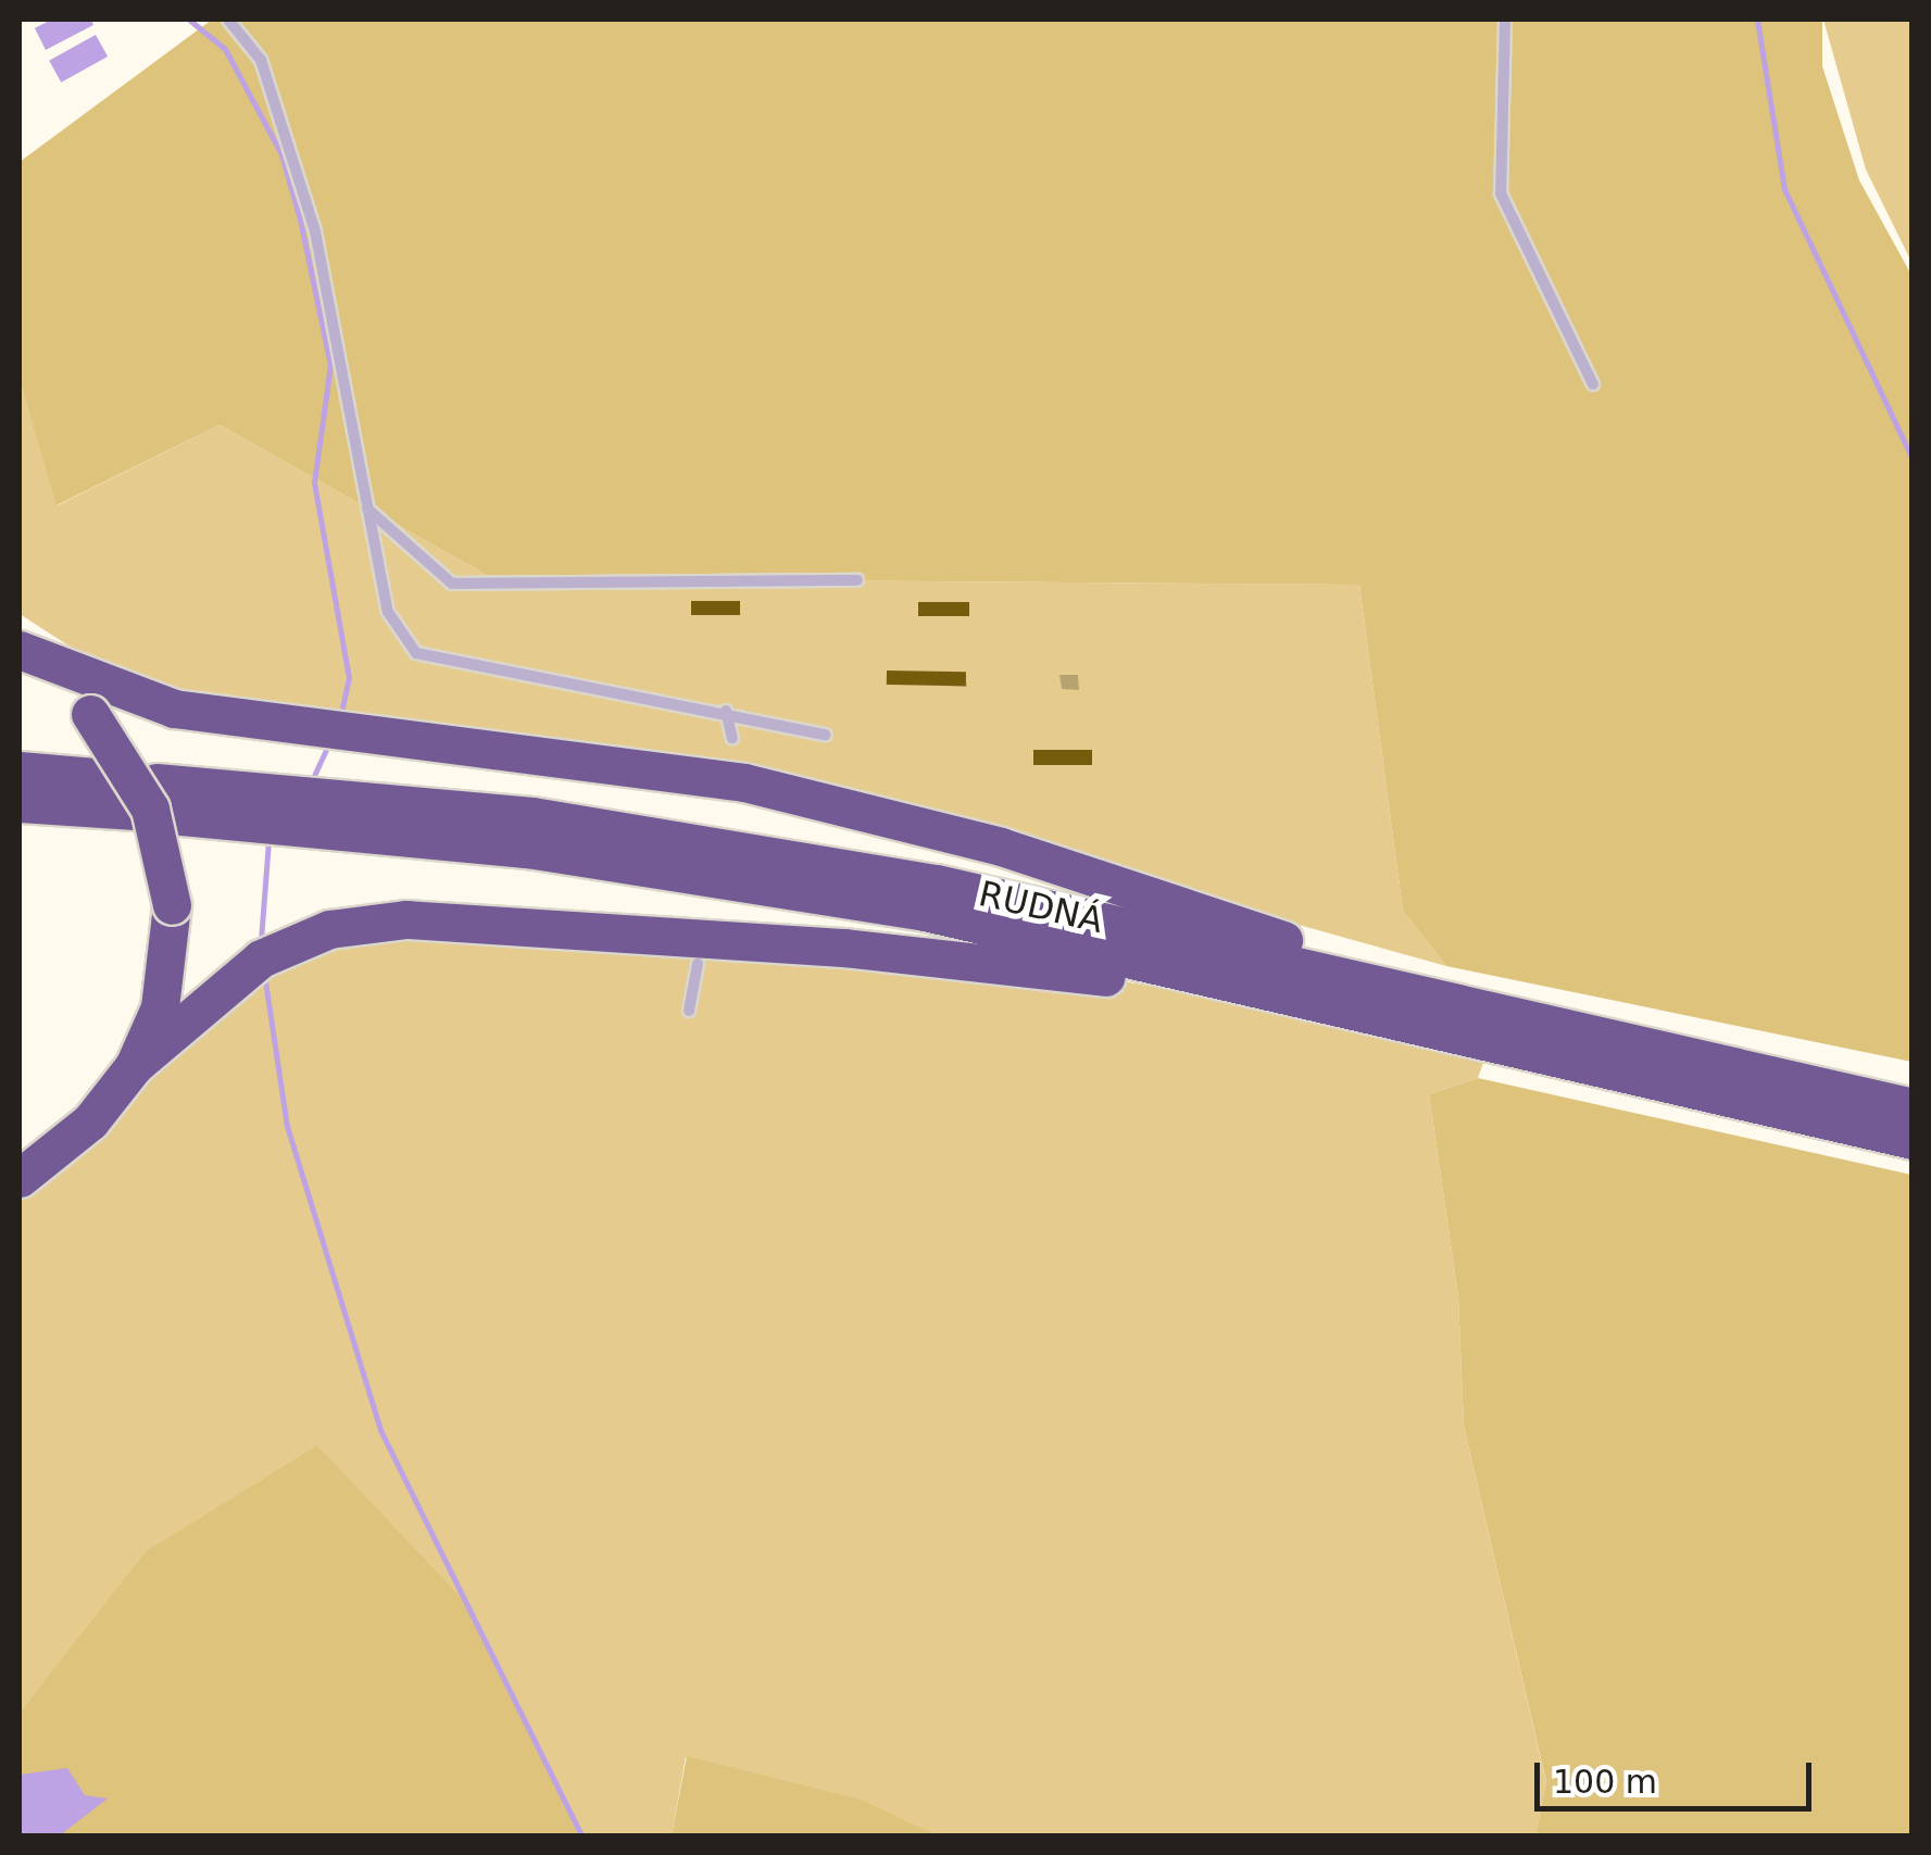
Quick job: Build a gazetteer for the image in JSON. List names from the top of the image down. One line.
{"streets":{"highway":["RUDNÁ"]},"scale_bar":"100 m"}
